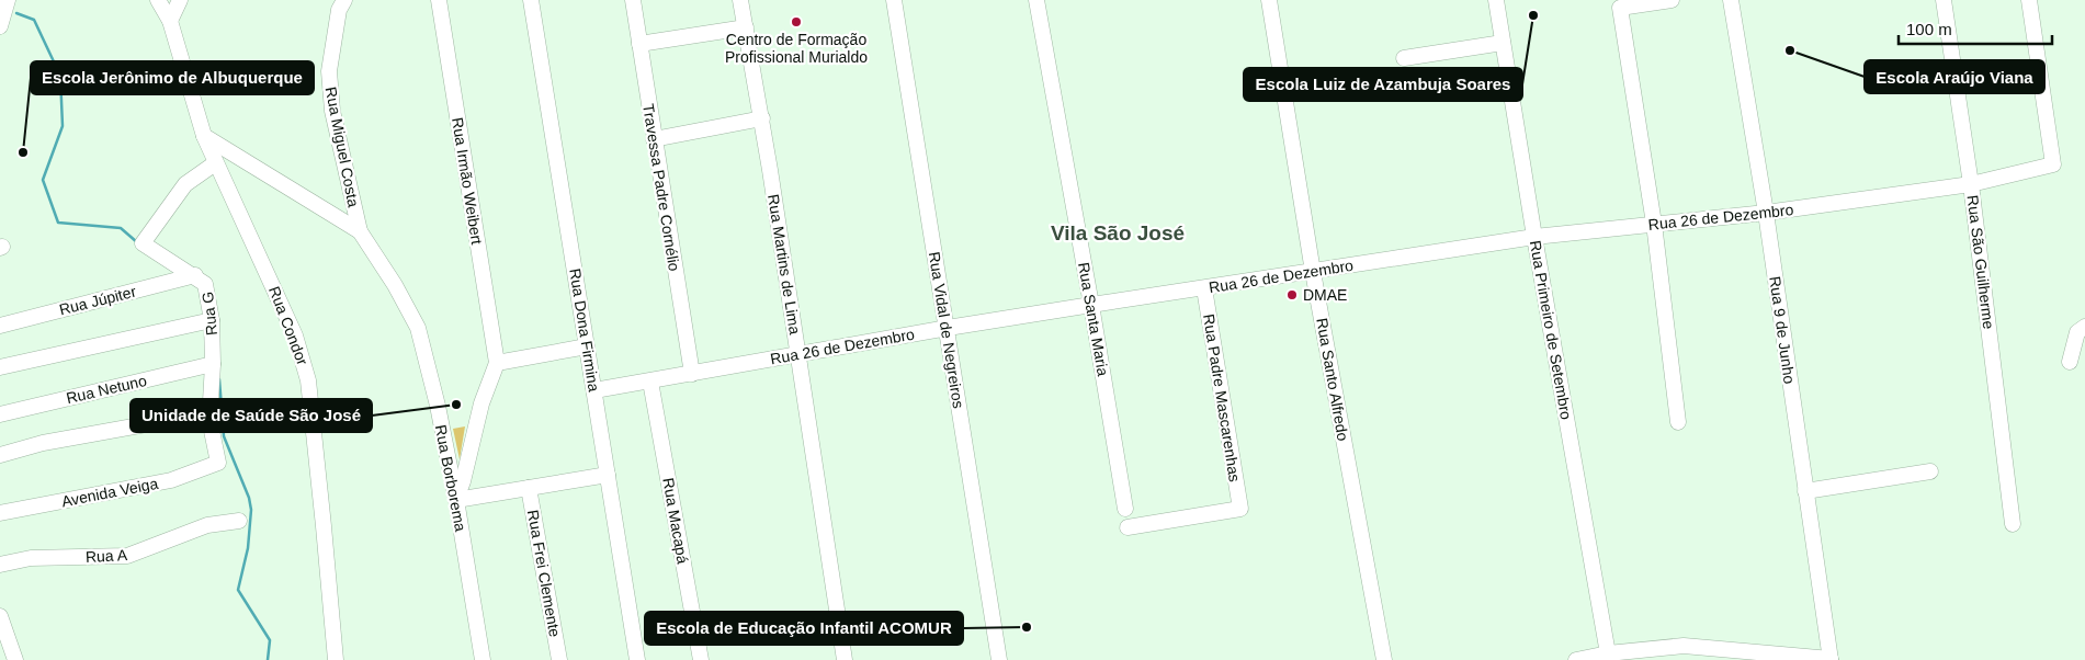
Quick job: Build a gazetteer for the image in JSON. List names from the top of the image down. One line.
{"streets":{"street":["Rua Miguel Costa","Rua Irmão Weibert","Travessa Padre Cornélio","Rua 26 de Dezembro","Rua São Guilherme","Rua Martins de Lima","Rua Júpiter","Rua G","Rua Santa Maria","Rua Condor","Rua Dona Firmina","Rua Vidal de Negreiros","Rua Primeiro de Setembro","Rua 9 de Junho","Rua Santo Alfredo","Rua Netuno","Rua Padre Mascarenhas","Rua Borborema","Avenida Veiga","Rua Macapá","Rua A","Rua Frei Clemente"]},"crossings":[["Rua Miguel Costa","Rua Borborema"],["Travessa Padre Cornélio","Rua 26 de Dezembro"],["Rua 26 de Dezembro","Rua São Guilherme"],["Rua 26 de Dezembro","Rua Martins de Lima"],["Rua 26 de Dezembro","Rua Santa Maria"],["Rua 26 de Dezembro","Rua Dona Firmina"],["Rua 26 de Dezembro","Rua Vidal de Negreiros"],["Rua 26 de Dezembro","Rua Primeiro de Setembro"],["Rua 26 de Dezembro","Rua 9 de Junho"],["Rua 26 de Dezembro","Rua Santo Alfredo"],["Rua 26 de Dezembro","Rua Padre Mascarenhas"],["Rua 26 de Dezembro","Rua Macapá"],["Rua Júpiter","Rua G"],["Rua G","Rua Condor"],["Rua G","Rua Netuno"],["Rua G","Avenida Veiga"],["Rua Condor","Rua Borborema"]],"districts":["Vila São José"],"places":["Escola Luiz de Azambuja Soares","Centro de Formação Profissional Murialdo","Escola Araújo Viana","Escola Jerônimo de Albuquerque","DMAE","Unidade de Saúde São José","Escola de Educação Infantil ACOMUR"],"scale_bar":"100 m"}
